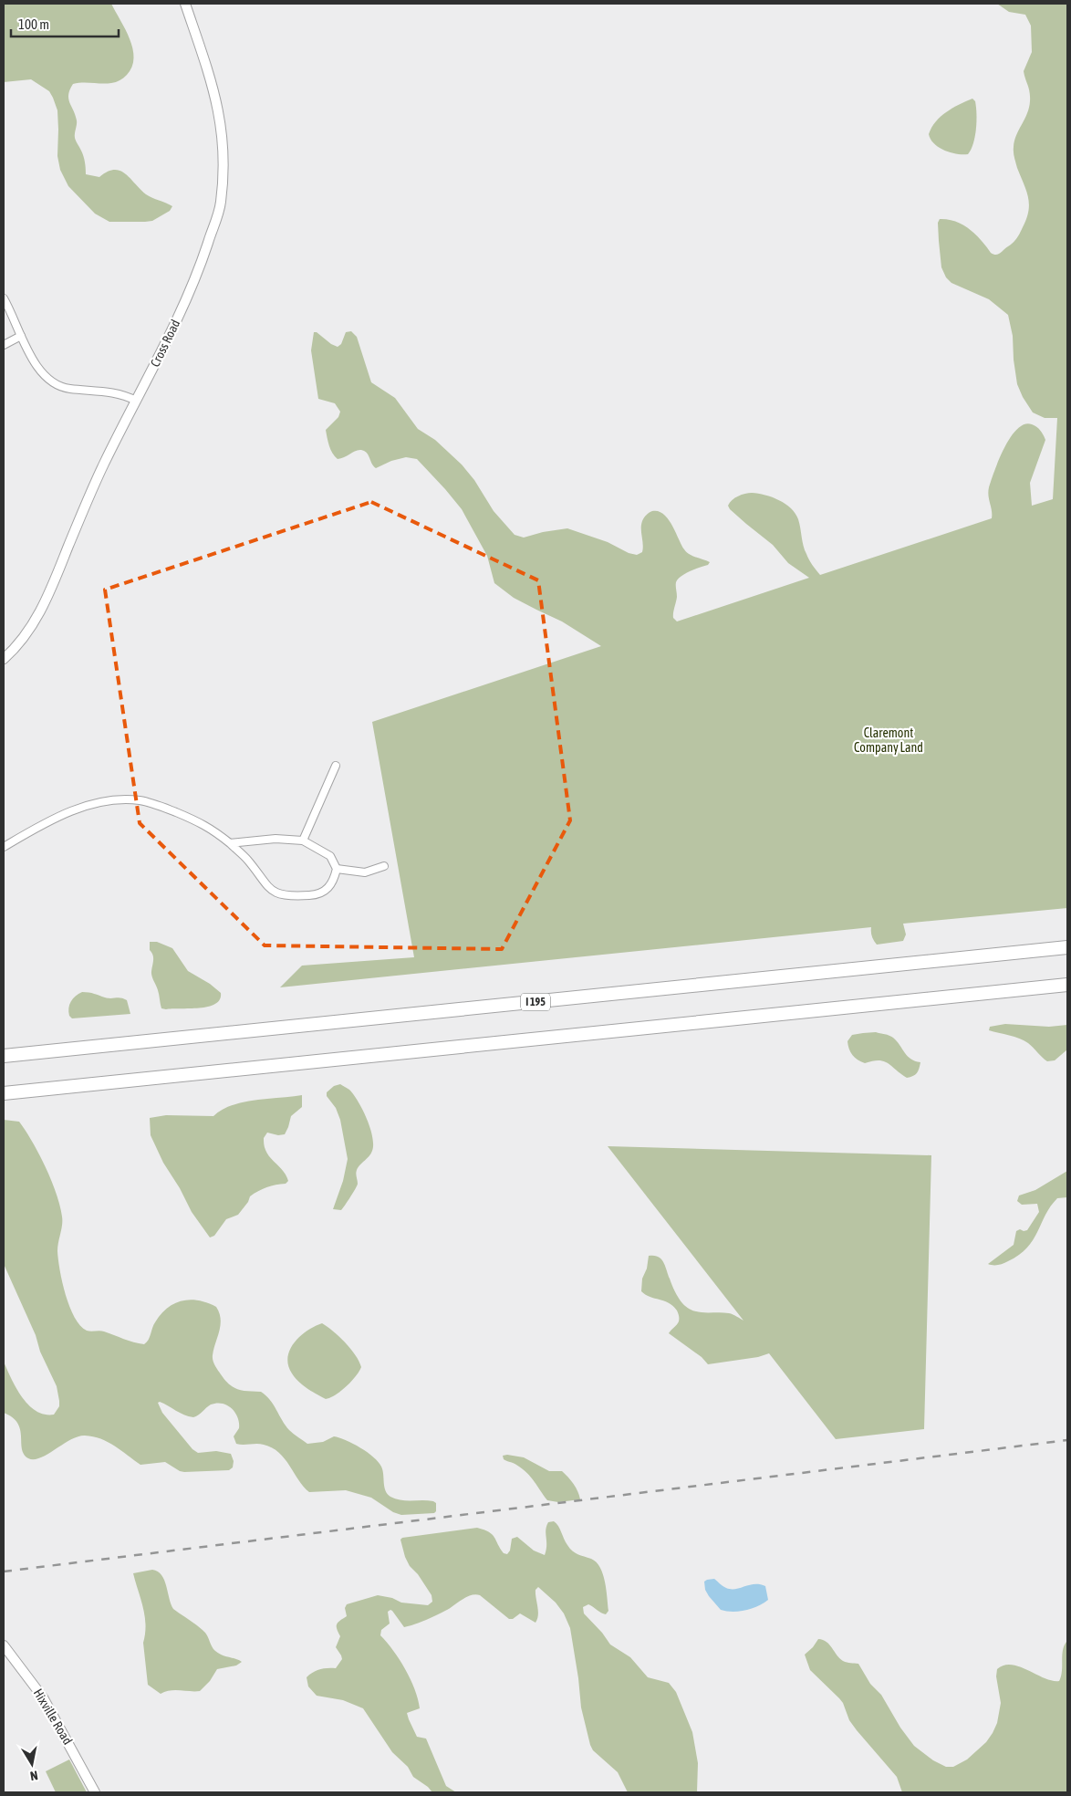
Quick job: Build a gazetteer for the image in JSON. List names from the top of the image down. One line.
{"streets":{"highway":["I 195"],"street":["Cross Road","Hixville Road"]},"parks":["Claremont Company Land"],"scale_bar":"100 m","north":"bottom"}
